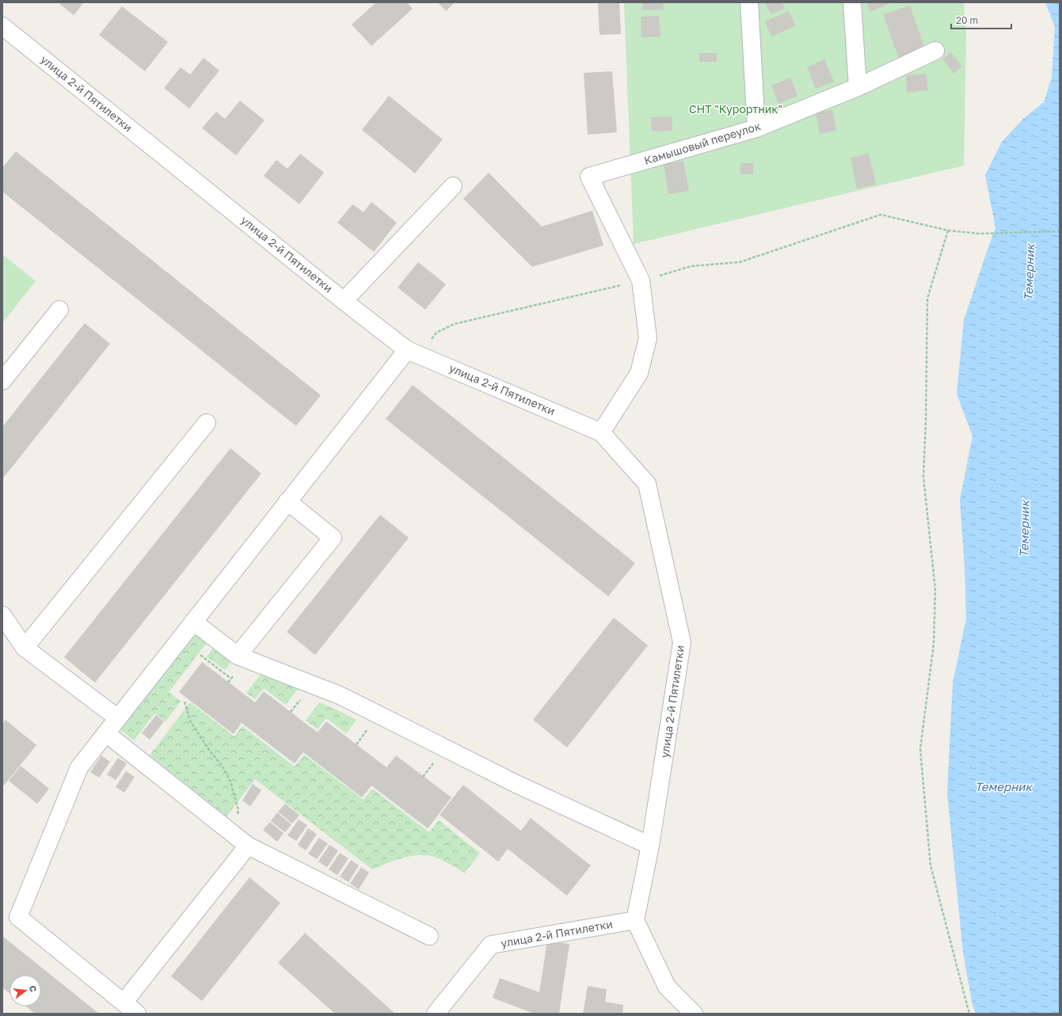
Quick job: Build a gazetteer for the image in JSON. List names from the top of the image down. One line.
{"streets":{"street":["улица 2-й Пятилетки","Камышовый переулок"]},"water":["Темерник"],"parks":["СНТ \"Курортник\""],"scale_bar":"20 m","north":"right"}
